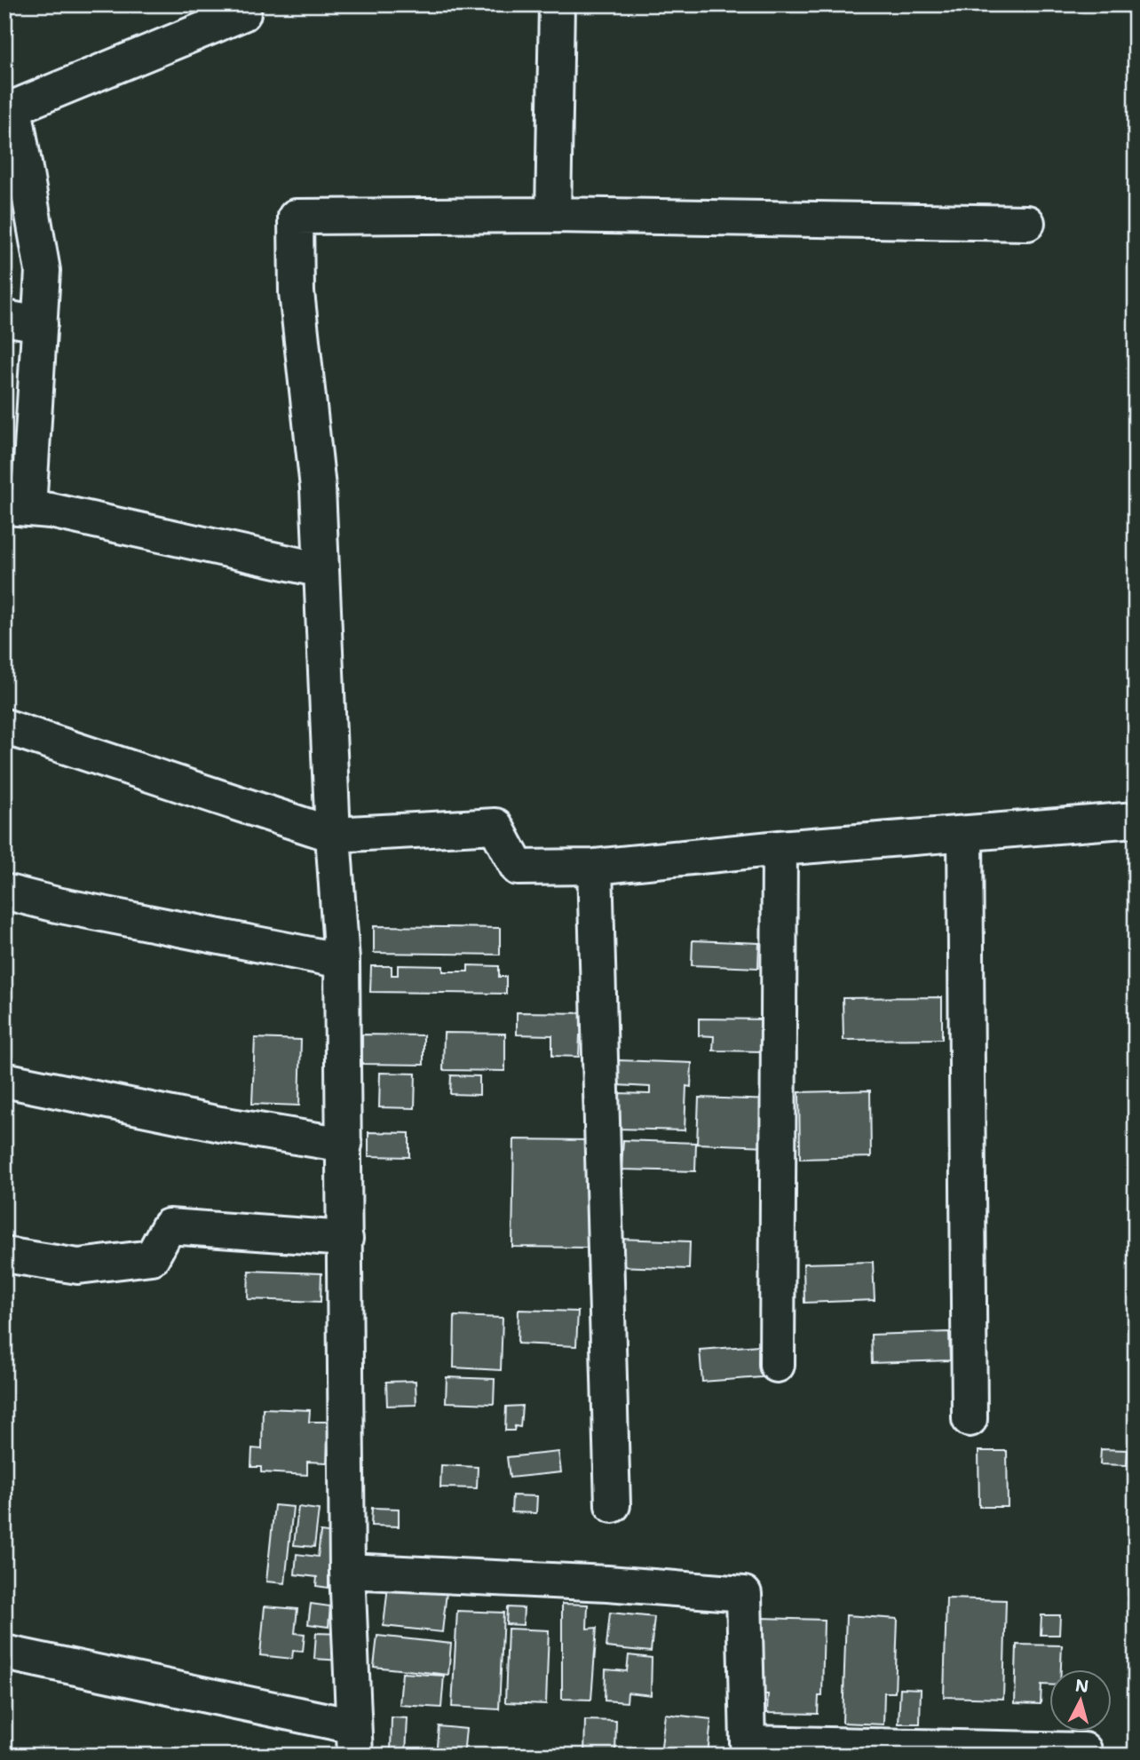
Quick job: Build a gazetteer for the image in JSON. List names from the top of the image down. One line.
{"north":"top"}
